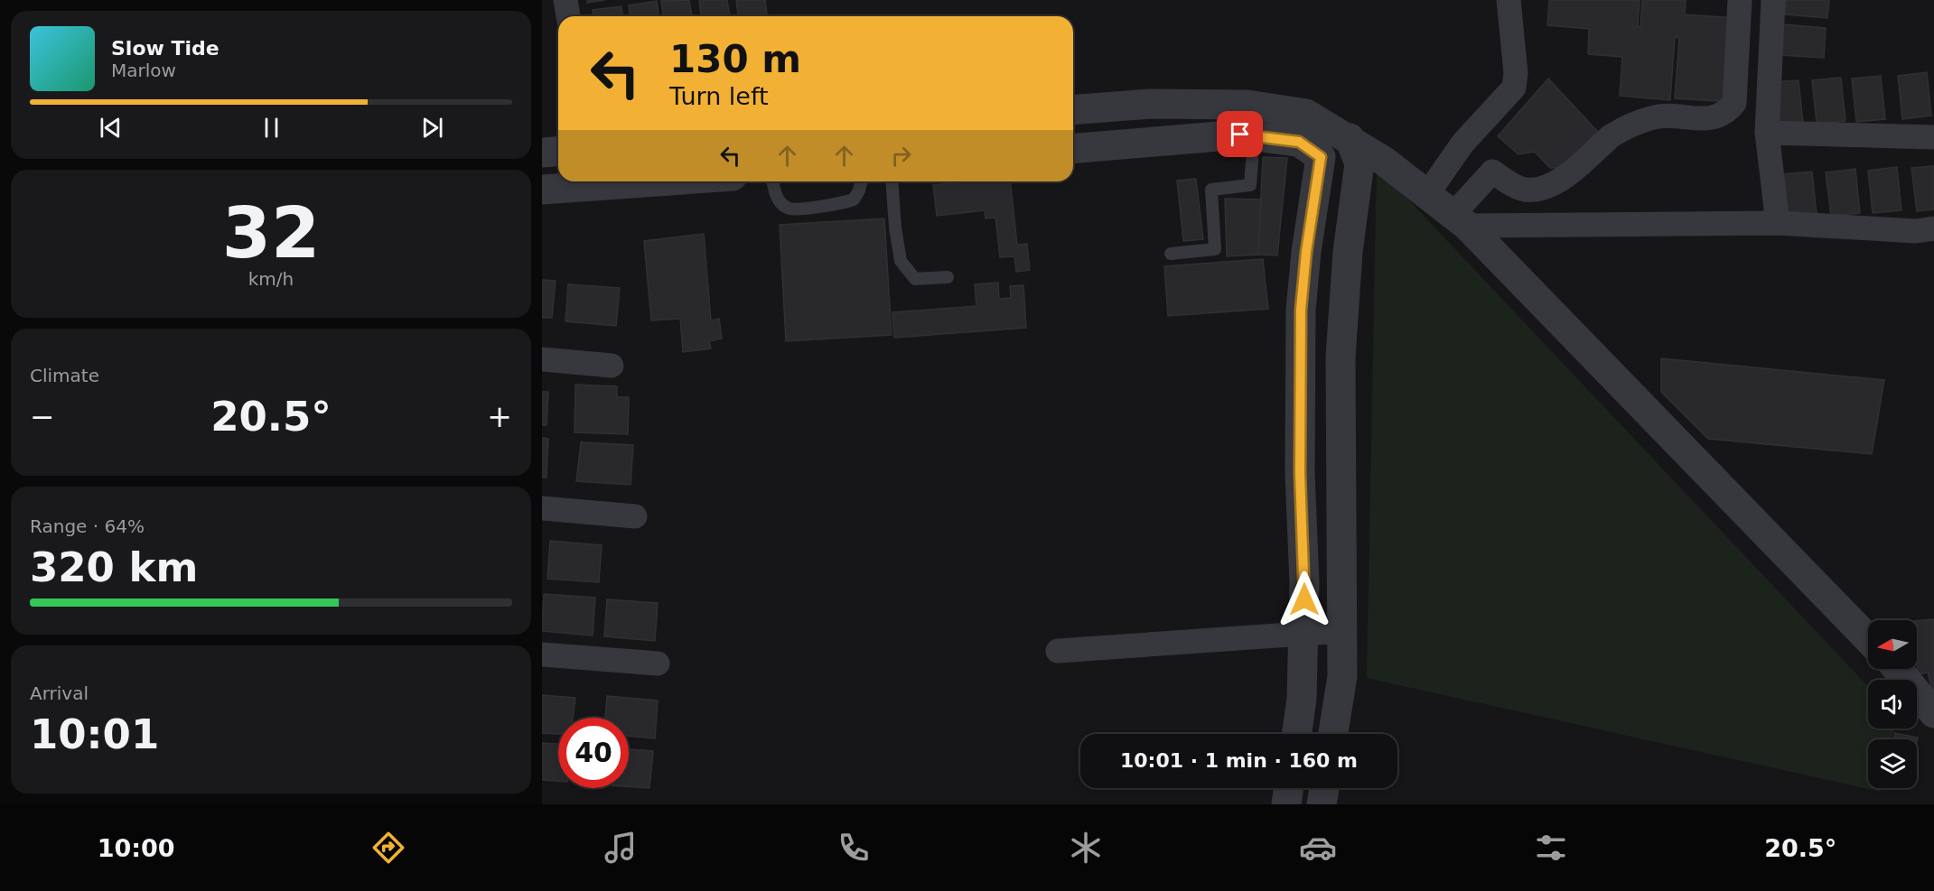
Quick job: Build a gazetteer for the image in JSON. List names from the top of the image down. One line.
{"north":"left","page":{"turn":["130 m","Turn left"],"song":["Slow Tide","Marlow"],"tile":[["32","km/h"],"Climate",["Range · 64%","320 km"],["Arrival","10:01"]],"heat":["−","20.5°","+"],"limit":"40","trip":"10:01 · 1 min · 160 m","tabs":["10:00","20.5°"]}}
